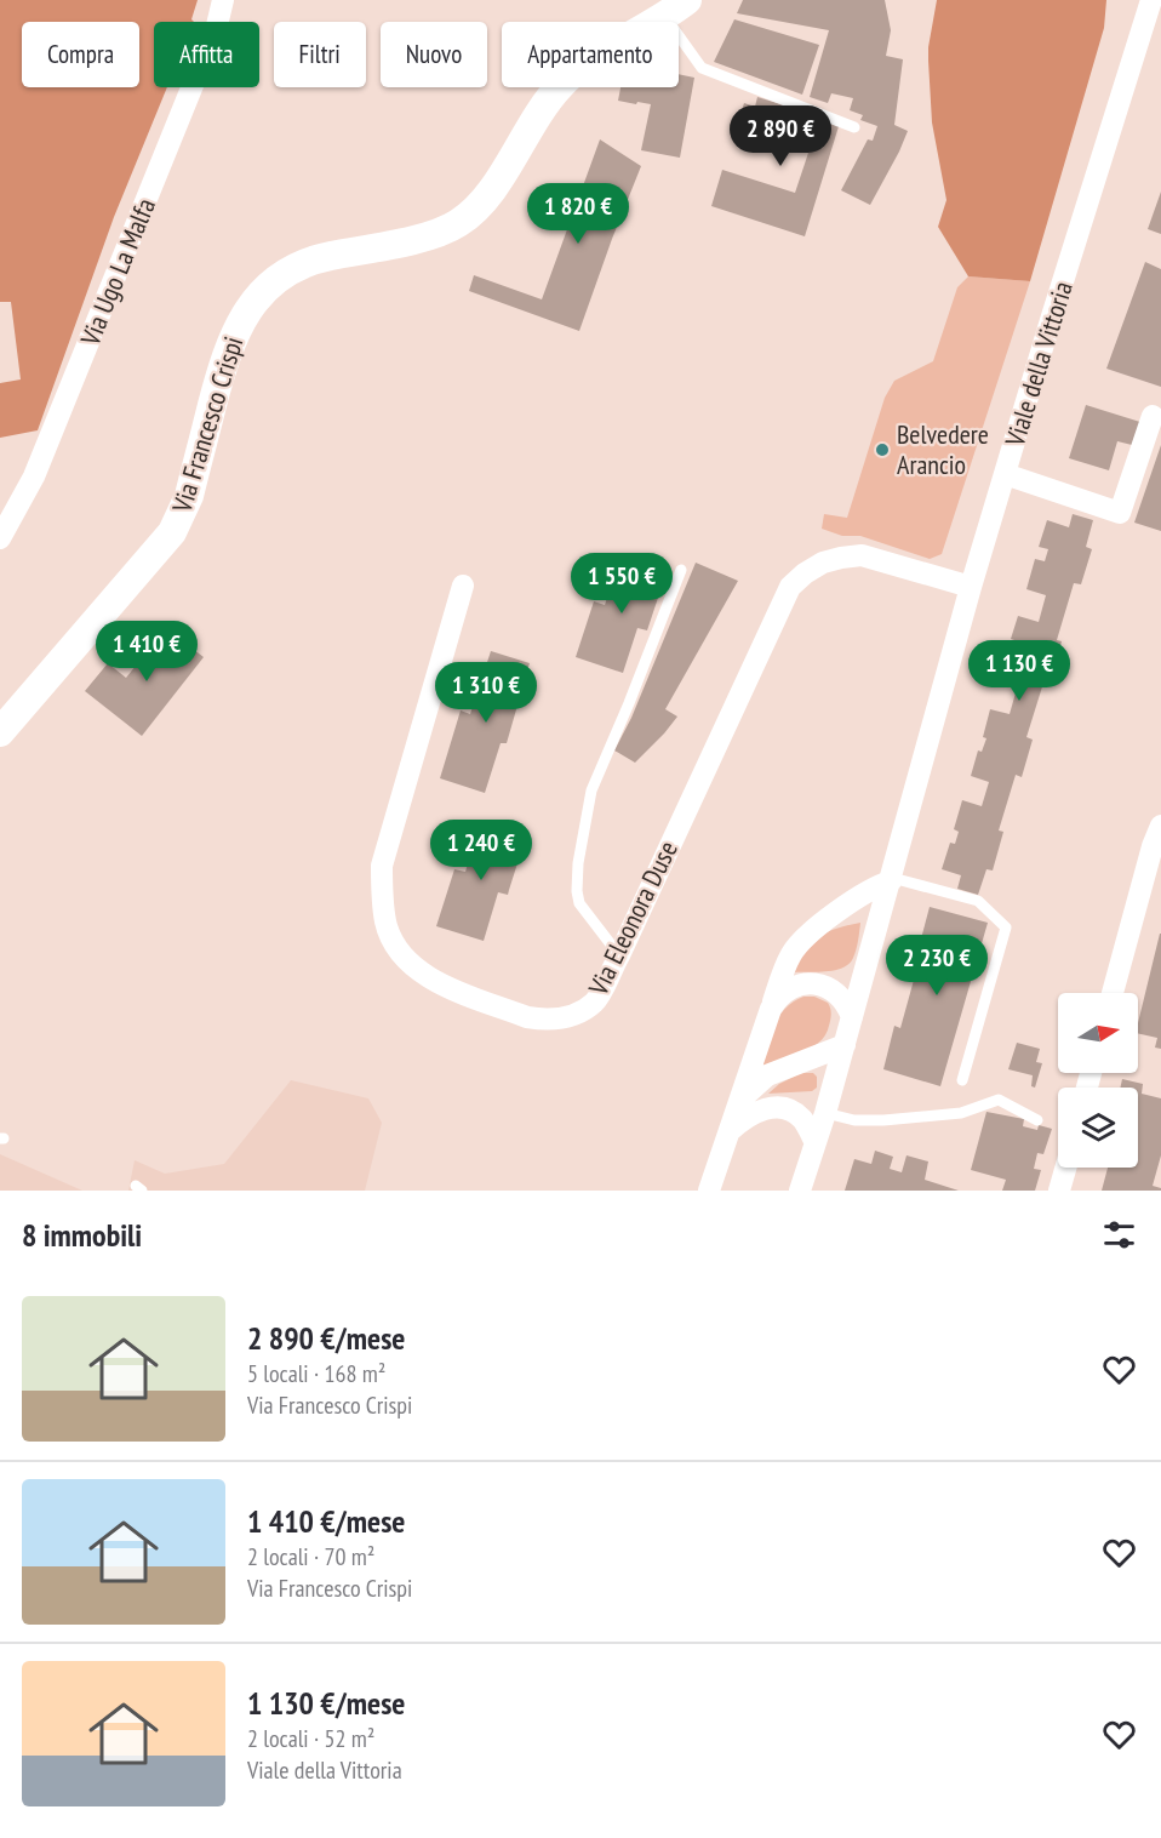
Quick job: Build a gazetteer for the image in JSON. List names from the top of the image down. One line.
{"streets":{"main road":["Via Francesco Crispi"],"street":["Via Ugo La Malfa","Viale della Vittoria","Via Eleonora Duse"]},"crossings":[["Viale della Vittoria","Via Eleonora Duse"]],"places":["Belvedere Arancio"],"north":"right","page":{"chip":["Compra","Affitta","Filtri","Nuovo","Appartamento"],"price":["2 890 €","1 820 €","1 550 €","1 410 €","1 130 €","1 310 €","1 240 €","2 230 €"],"heading":"8 immobili","list":[{"name":"2 890 €/mese","note":"5 locali · 168 m² · Via Francesco Crispi"},{"name":"1 410 €/mese","note":"2 locali · 70 m² · Via Francesco Crispi"},{"name":"1 130 €/mese","note":"2 locali · 52 m² · Viale della Vittoria"}]}}
